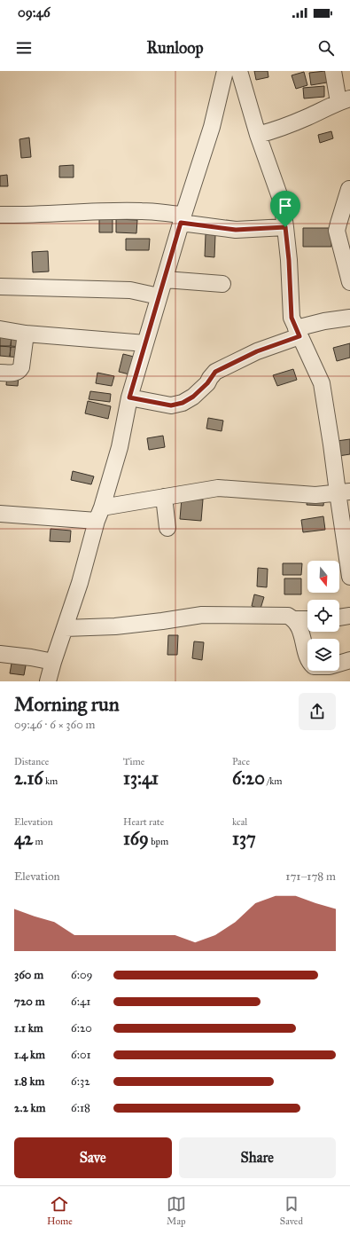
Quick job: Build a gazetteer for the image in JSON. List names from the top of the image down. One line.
{"north":"bottom","page":{"status":"09:46","header":"Runloop","heading":["Morning run","09:46 · 6 × 360 m"],"stats":[["Distance","2.16 km"],["Time","13:41"],["Pace","6:20 /km"],["Elevation","42 m"],["Heart rate","169 bpm"],["kcal","137"]],"chart":["Elevation","171–178 m"],"list":[{"name":"360 m","note":"6:09"},{"name":"720 m","note":"6:41"},{"name":"1.1 km","note":"6:20"},{"name":"1.4 km","note":"6:01"},{"name":"1.8 km","note":"6:32"},{"name":"2.2 km","note":"6:18"}],"buttons":["Save","Share"],"tabs":["Home","Map","Saved"]}}
